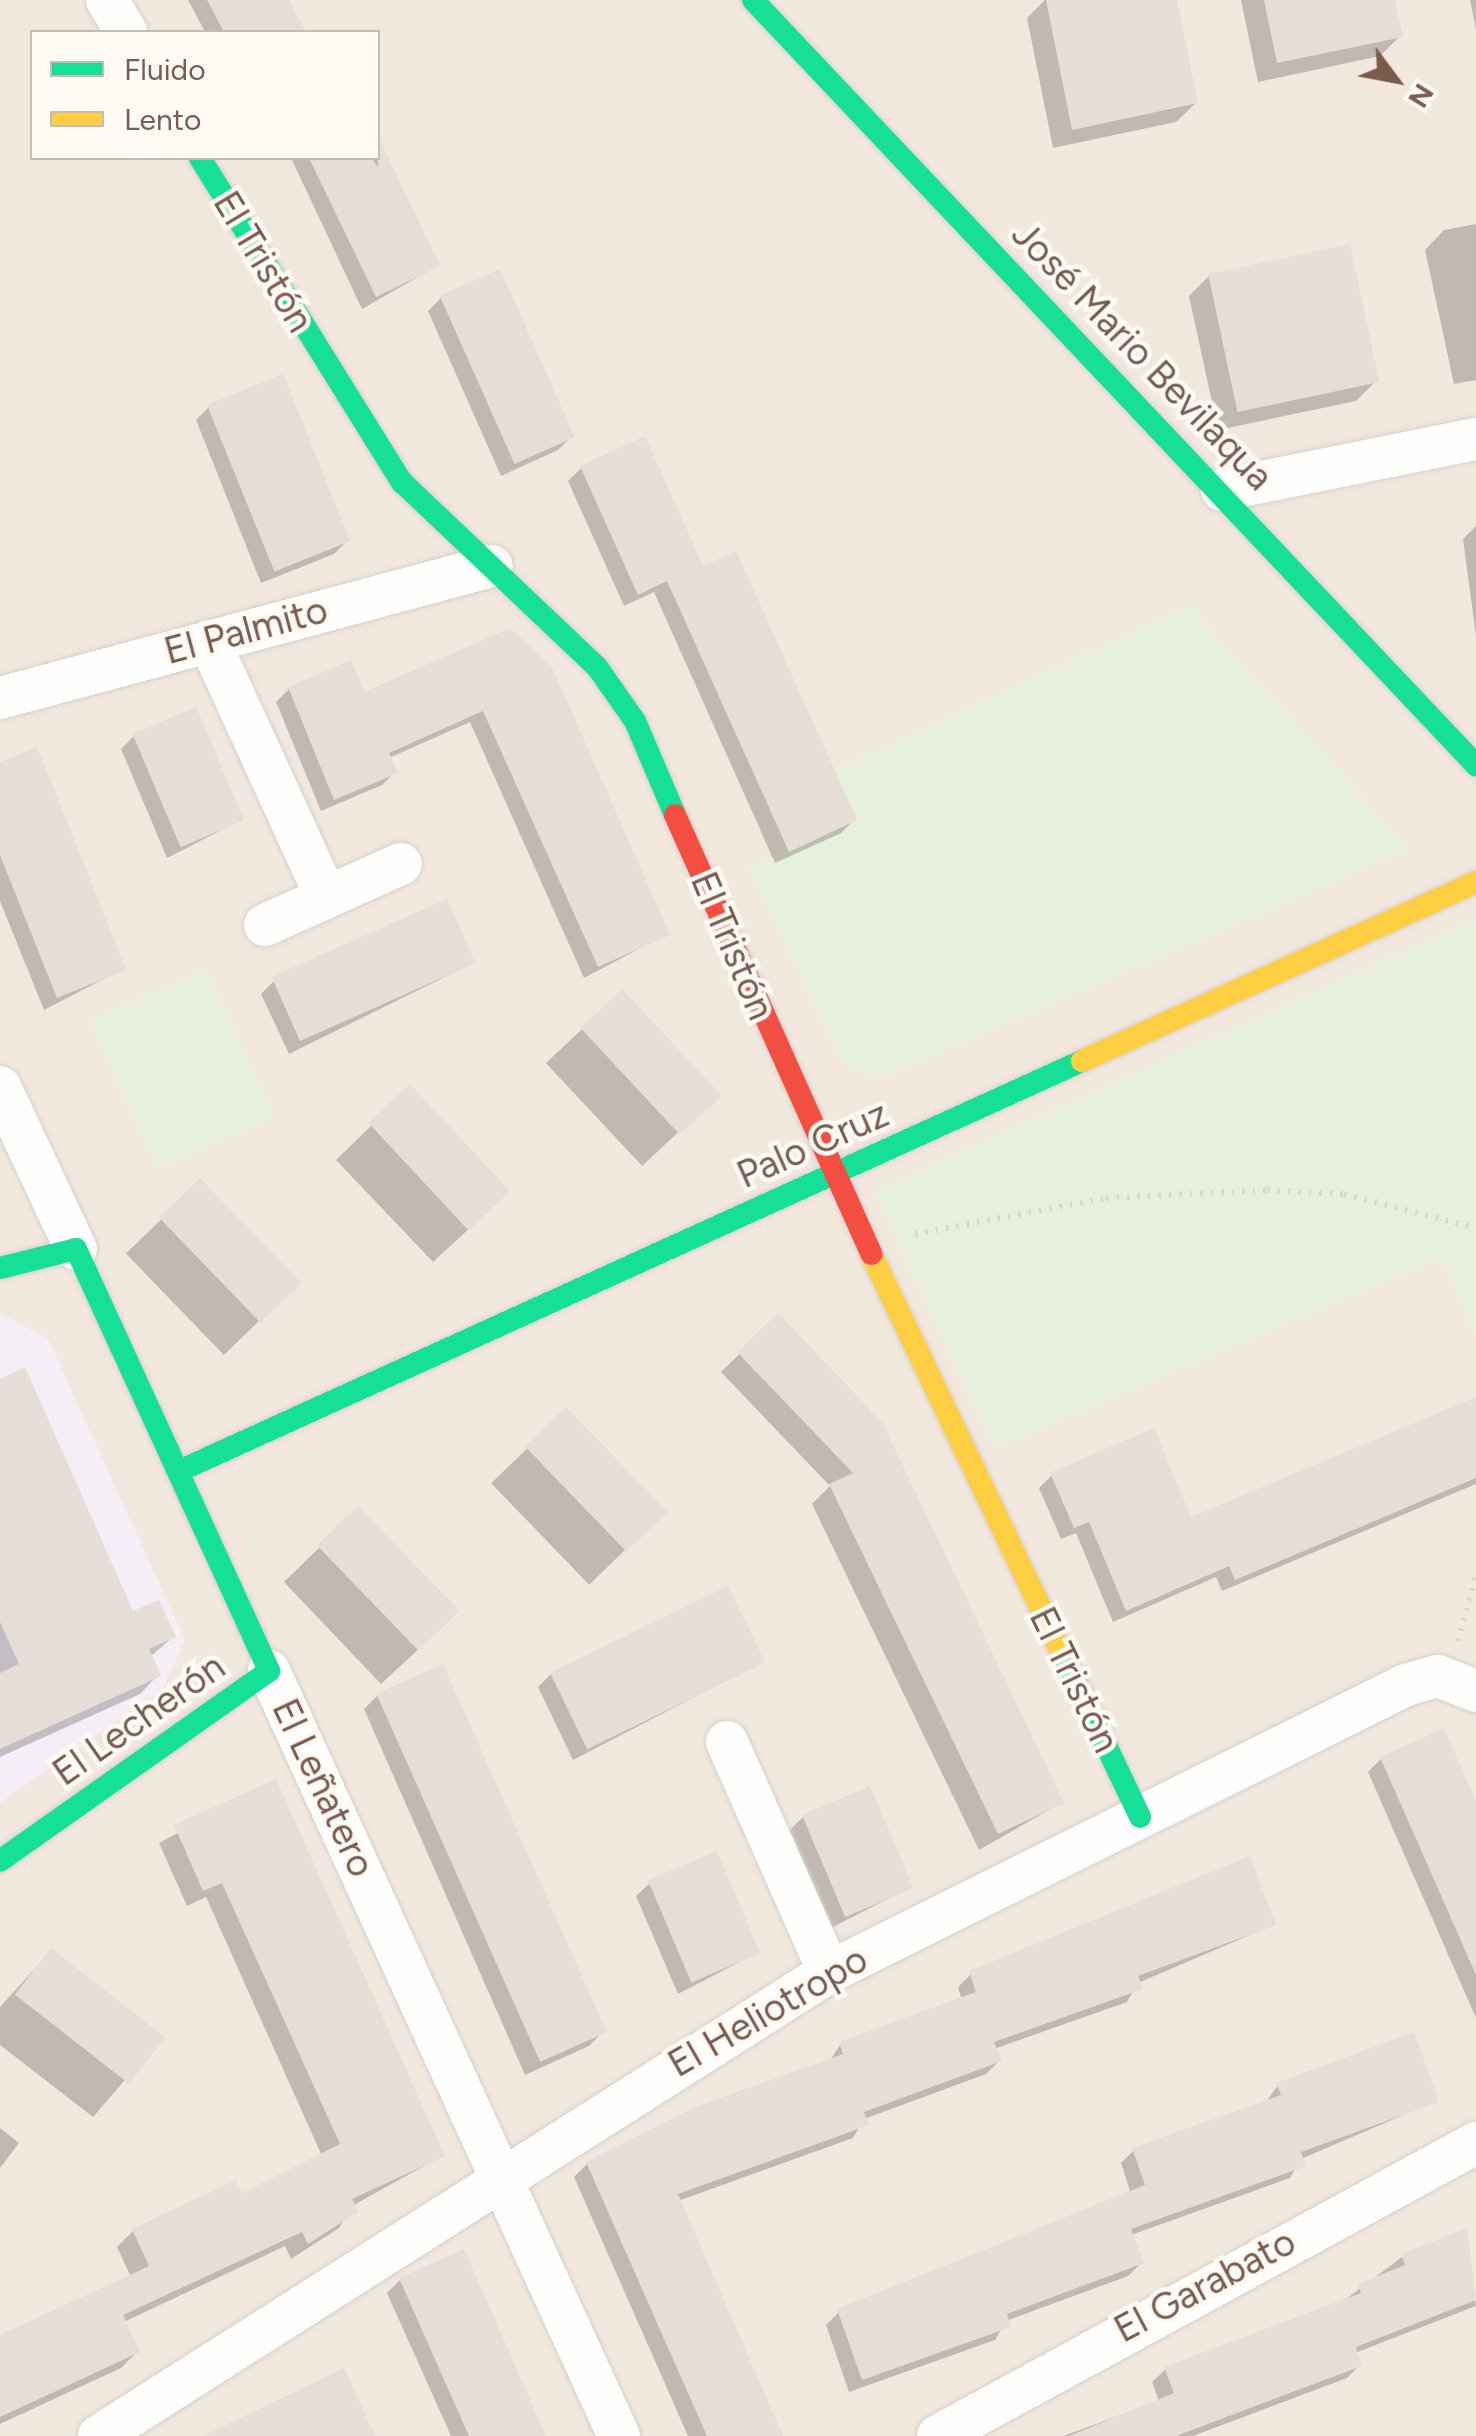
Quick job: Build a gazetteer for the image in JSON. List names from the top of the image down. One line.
{"streets":{"street":["El Tristón","José Mario Bevilaqua","El Palmito","Palo Cruz","El Lecherón","El Leñatero","El Heliotropo","El Garabato"]},"crossings":[["El Tristón","El Palmito"],["El Tristón","Palo Cruz"],["El Tristón","El Heliotropo"],["Palo Cruz","El Leñatero"],["El Lecherón","El Leñatero"],["El Leñatero","El Heliotropo"]],"legend":["Fluido","Lento"],"north":"bottom right"}
